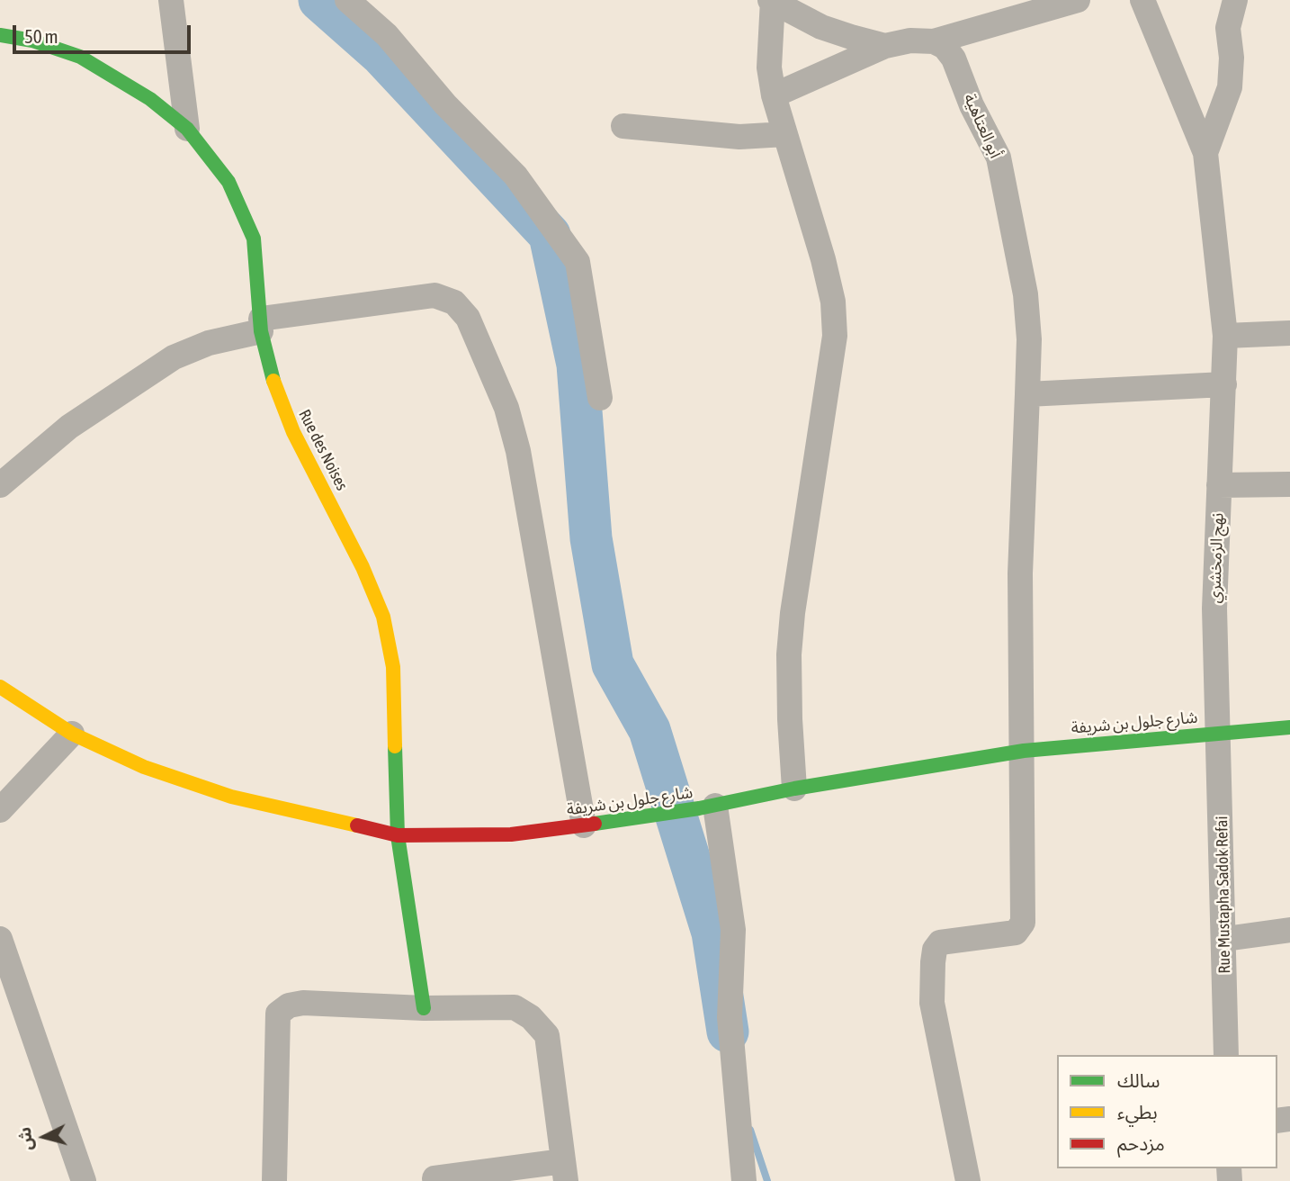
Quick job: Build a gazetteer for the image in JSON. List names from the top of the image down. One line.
{"streets":{"main road":["Rue des Noises","شارع جلول بن شريفة"],"street":["أبو العتاهية","نهج الزمخشري","Rue Mustapha Sadok Refai"]},"crossings":[["أبو العتاهية","شارع جلول بن شريفة"],["Rue des Noises","شارع جلول بن شريفة"],["نهج الزمخشري","شارع جلول بن شريفة"],["نهج الزمخشري","Rue Mustapha Sadok Refai"],["شارع جلول بن شريفة","Rue Mustapha Sadok Refai"]],"legend":["سالك","بطيء","مزدحم"],"scale_bar":"50 m","north":"left"}
